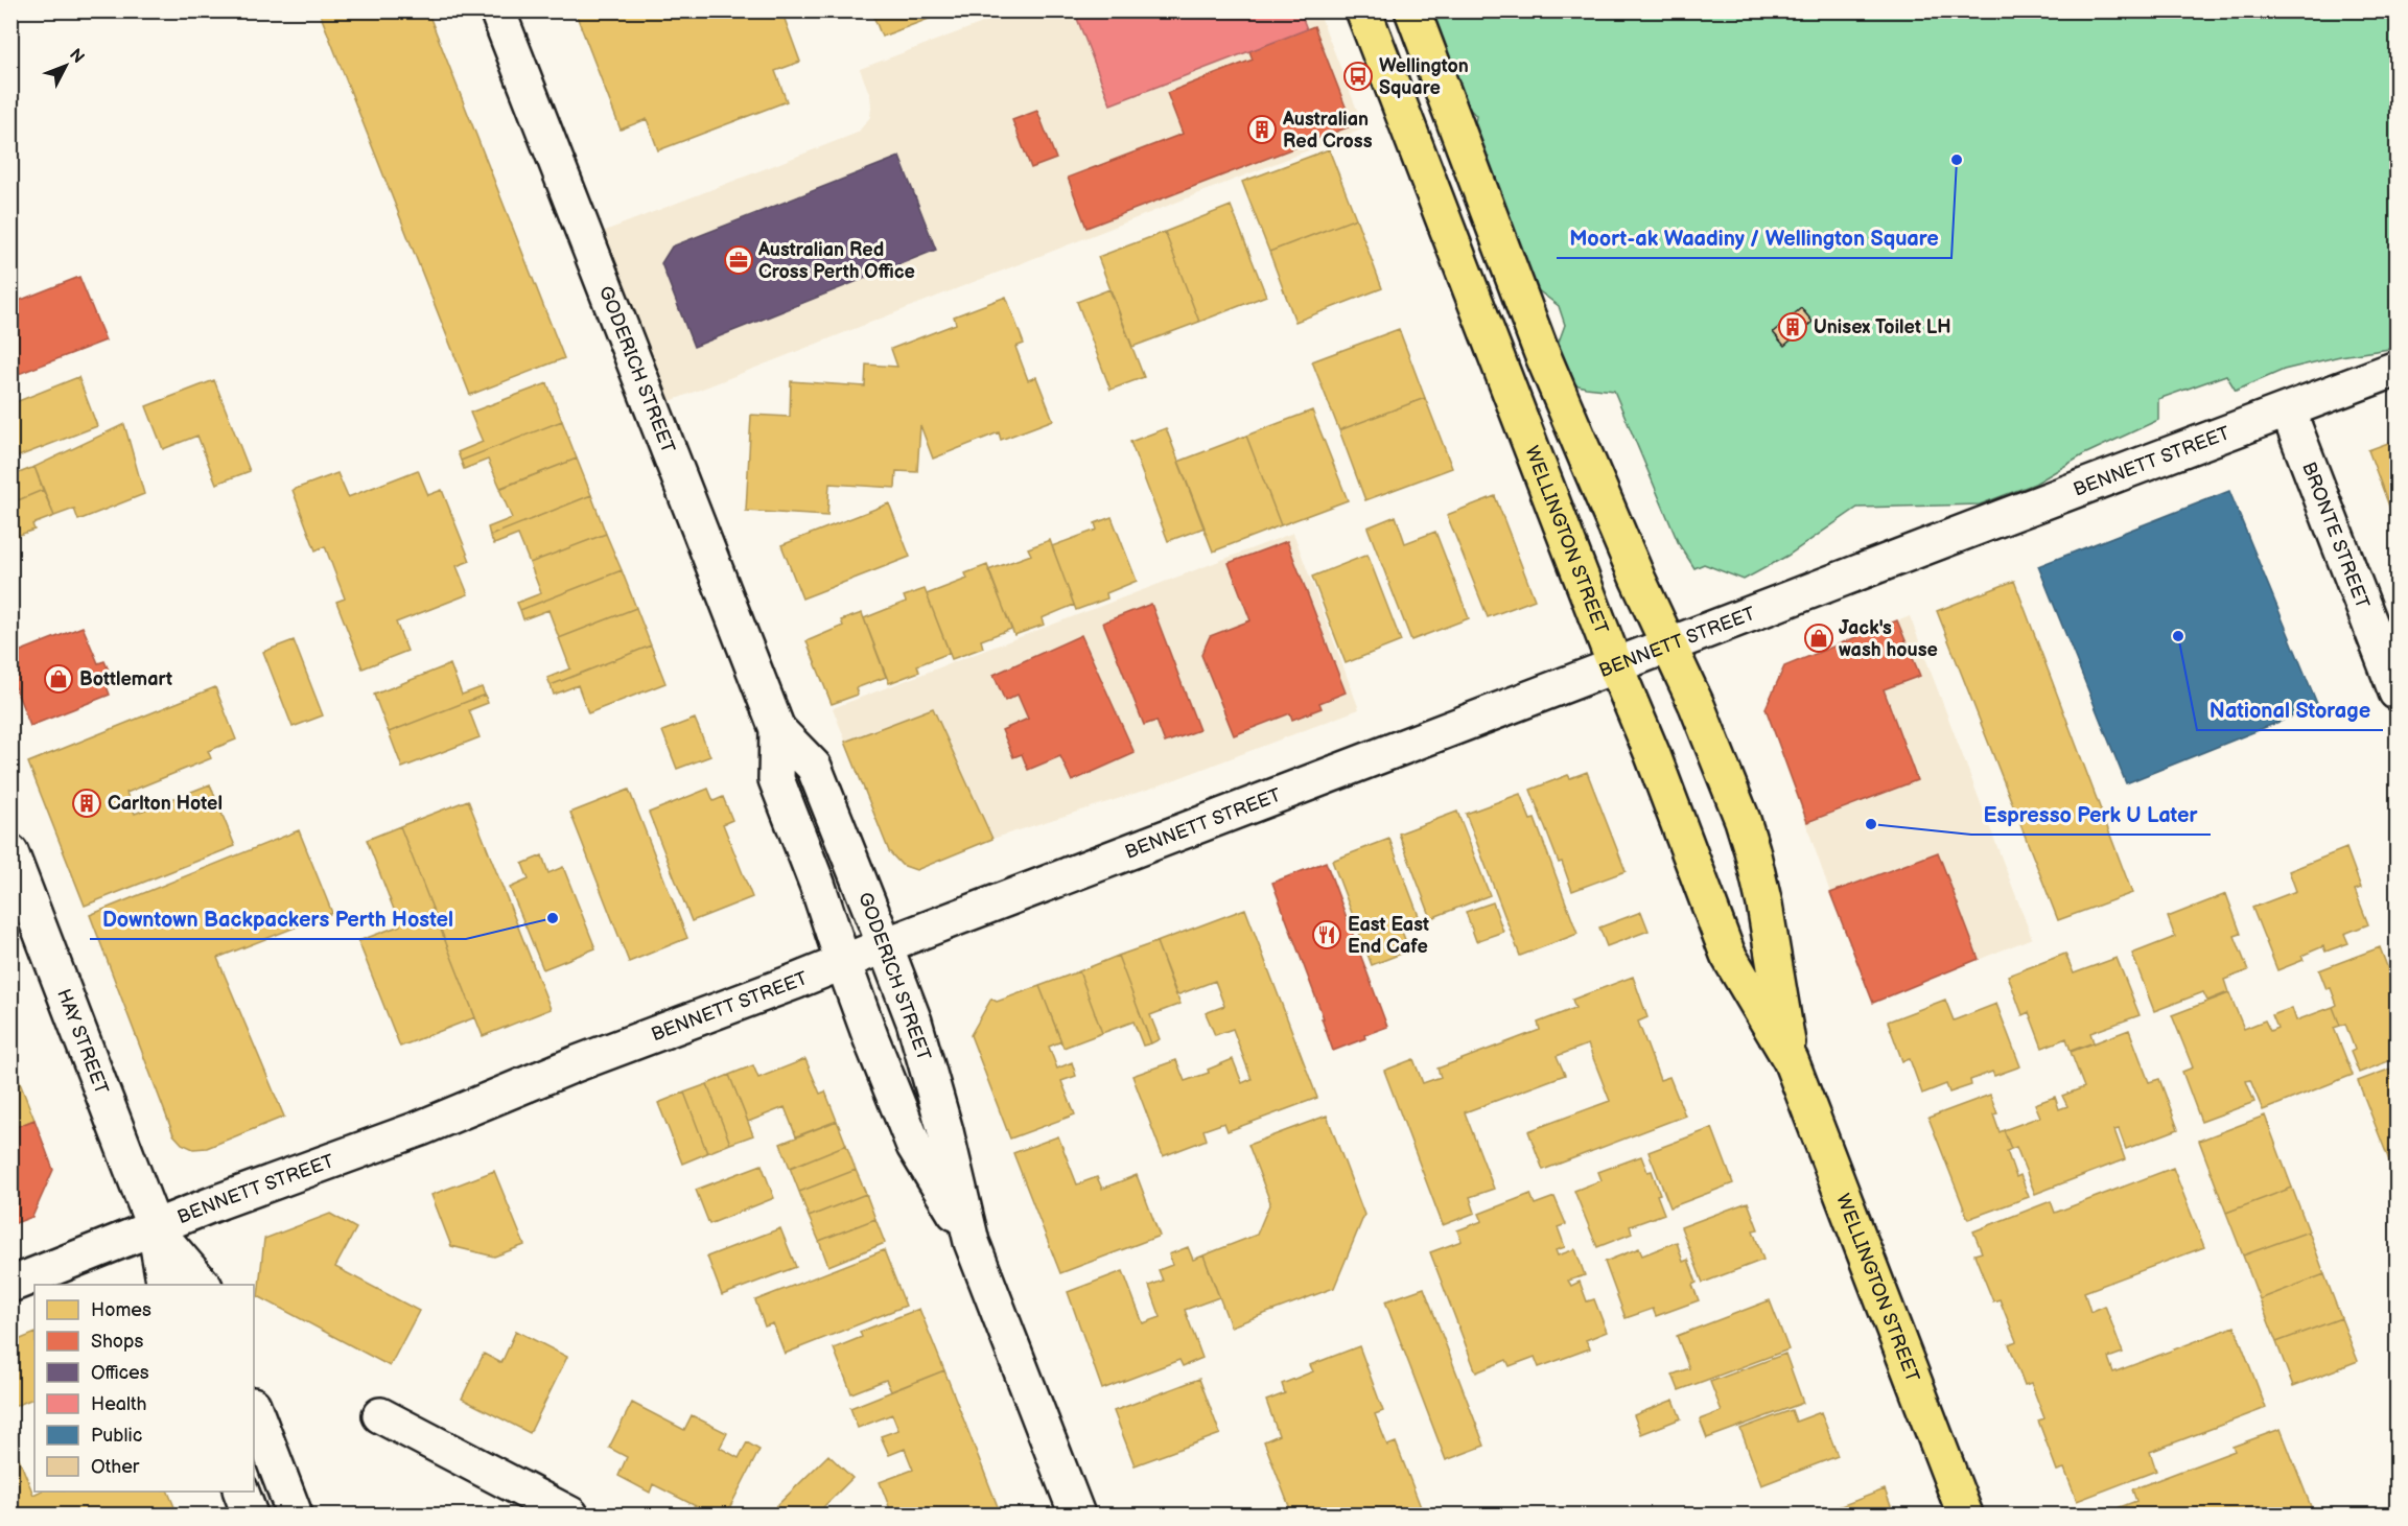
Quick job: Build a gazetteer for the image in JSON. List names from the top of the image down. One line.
{"streets":{"main road":["GODERICH STREET","BENNETT STREET","BRONTE STREET","WELLINGTON STREET","HAY STREET"]},"crossings":[["GODERICH STREET","BENNETT STREET"],["BENNETT STREET","BRONTE STREET"],["BENNETT STREET","WELLINGTON STREET"],["BENNETT STREET","HAY STREET"]],"places":{"bus stop":["Wellington Square"],"building":["Australian Red Cross","Unisex Toilet LH","Carlton Hotel"],"other":["Moort-ak Waadiny / Wellington Square","National Storage","Espresso Perk U Later","Downtown Backpackers Perth Hostel"],"office":["Australian Red Cross Perth Office"],"shop":["Jack's wash house","Bottlemart"],"restaurant":["East East End Cafe"]},"legend":["Homes","Shops","Offices","Health","Public","Other"],"north":"top right"}
